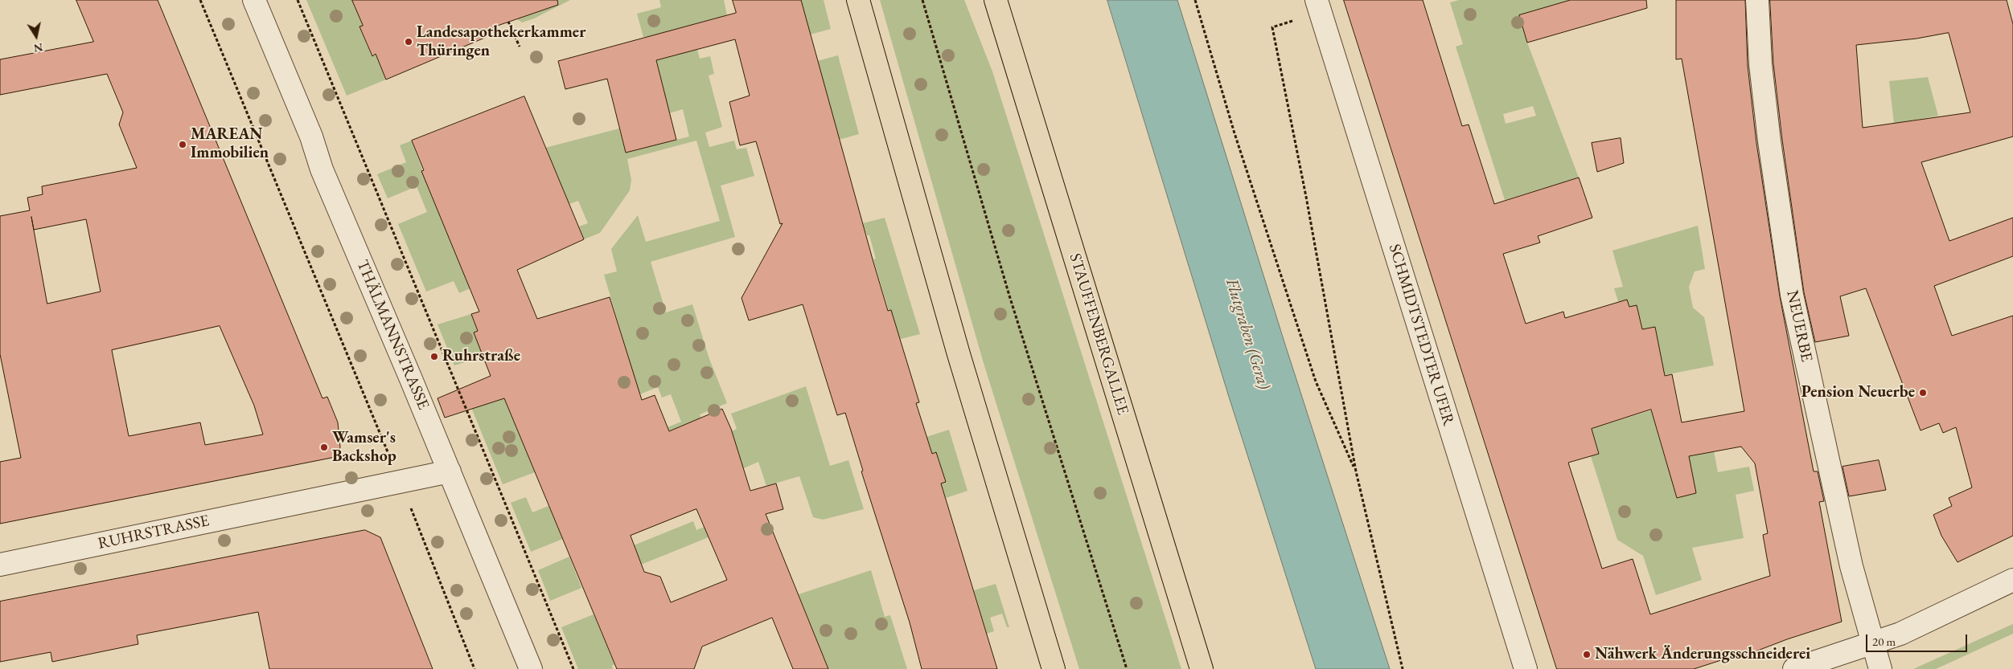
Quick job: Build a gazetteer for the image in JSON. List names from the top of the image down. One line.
{"streets":{"main road":["STAUFFENBERGALLEE"],"street":["NEUERBE","THÄLMANNSTRASSE","SCHMIDTSTEDTER UFER","RUHRSTRASSE"]},"crossings":[["THÄLMANNSTRASSE","RUHRSTRASSE"]],"water":["Flutgraben (Gera)"],"places":["Landesapothekerkammer Thüringen","MAREAN Immobilien","Ruhrstraße","Pension Neuerbe","Wamser's Backshop","Nähwerk Änderungsschneiderei"],"scale_bar":"20 m","north":"bottom"}
